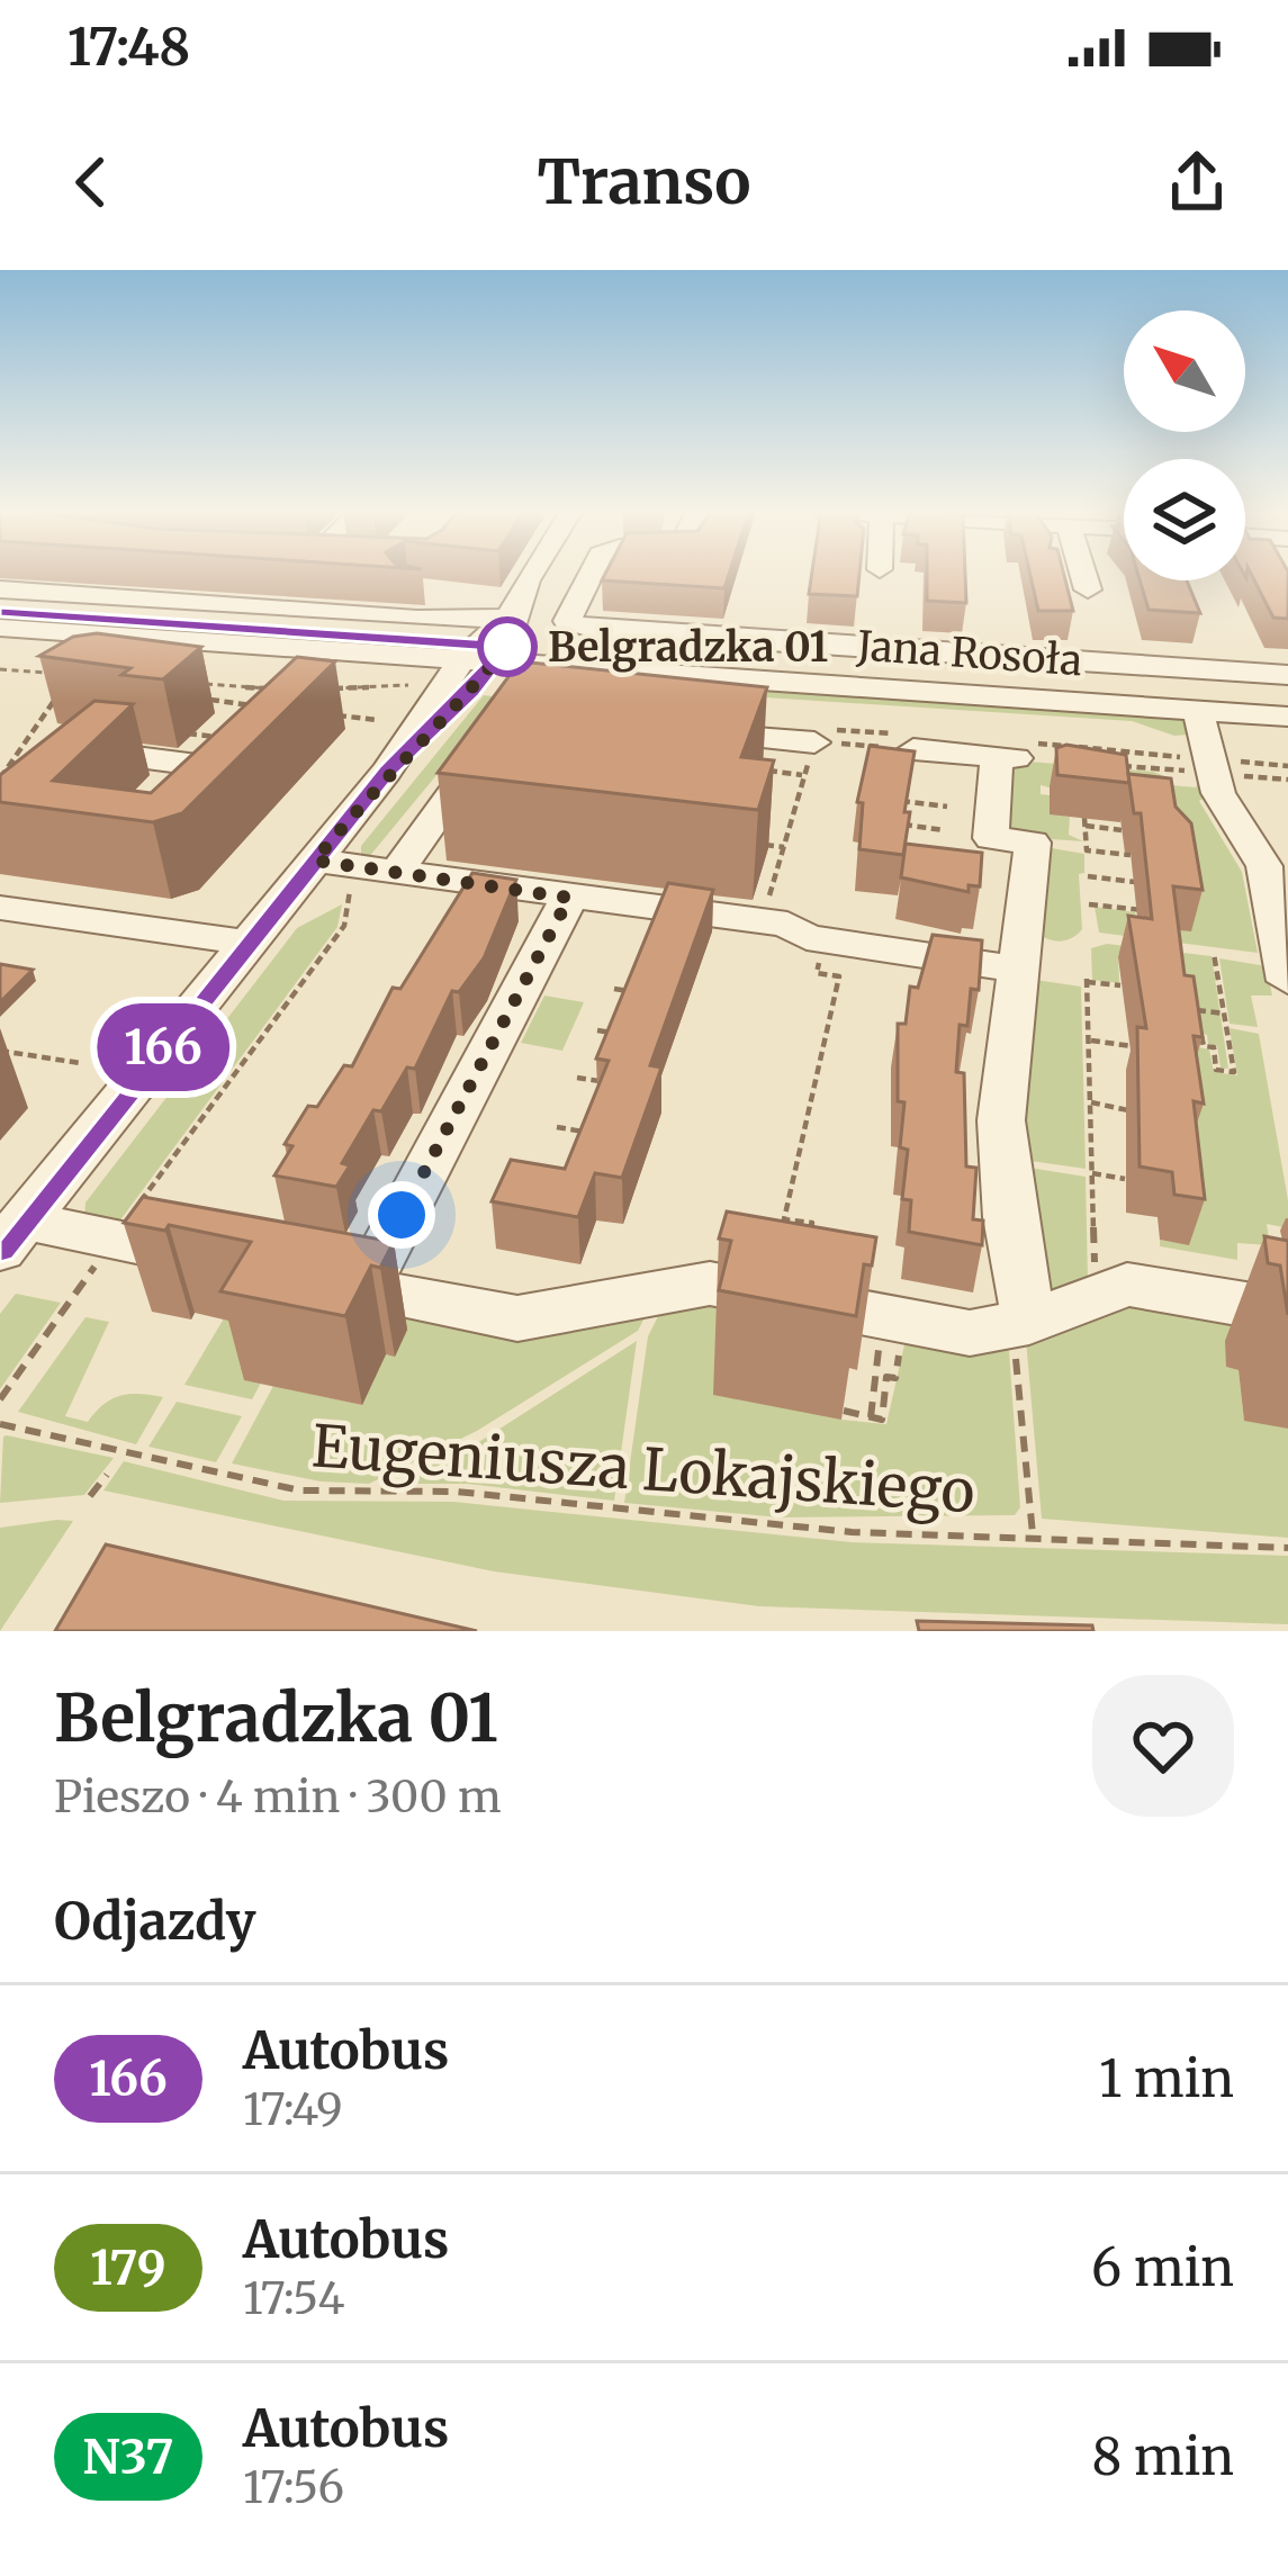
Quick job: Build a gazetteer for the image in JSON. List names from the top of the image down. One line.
{"streets":{"street":["Jana Rosoła"],"path":["Eugeniusza Lokajskiego"]},"places":["Belgradzka 01"],"lines":["bus line 166"],"north":"top left","page":{"status":"17:48","header":"Transo","on_map":"166","heading":[["Belgradzka 01","Pieszo · 4 min · 300 m"],"Odjazdy"],"list":[{"mark":"166","name":"Autobus","note":"17:49","value":"1 min"},{"mark":"179","name":"Autobus","note":"17:54","value":"6 min"},{"mark":"N37","name":"Autobus","note":"17:56","value":"8 min"}]}}
